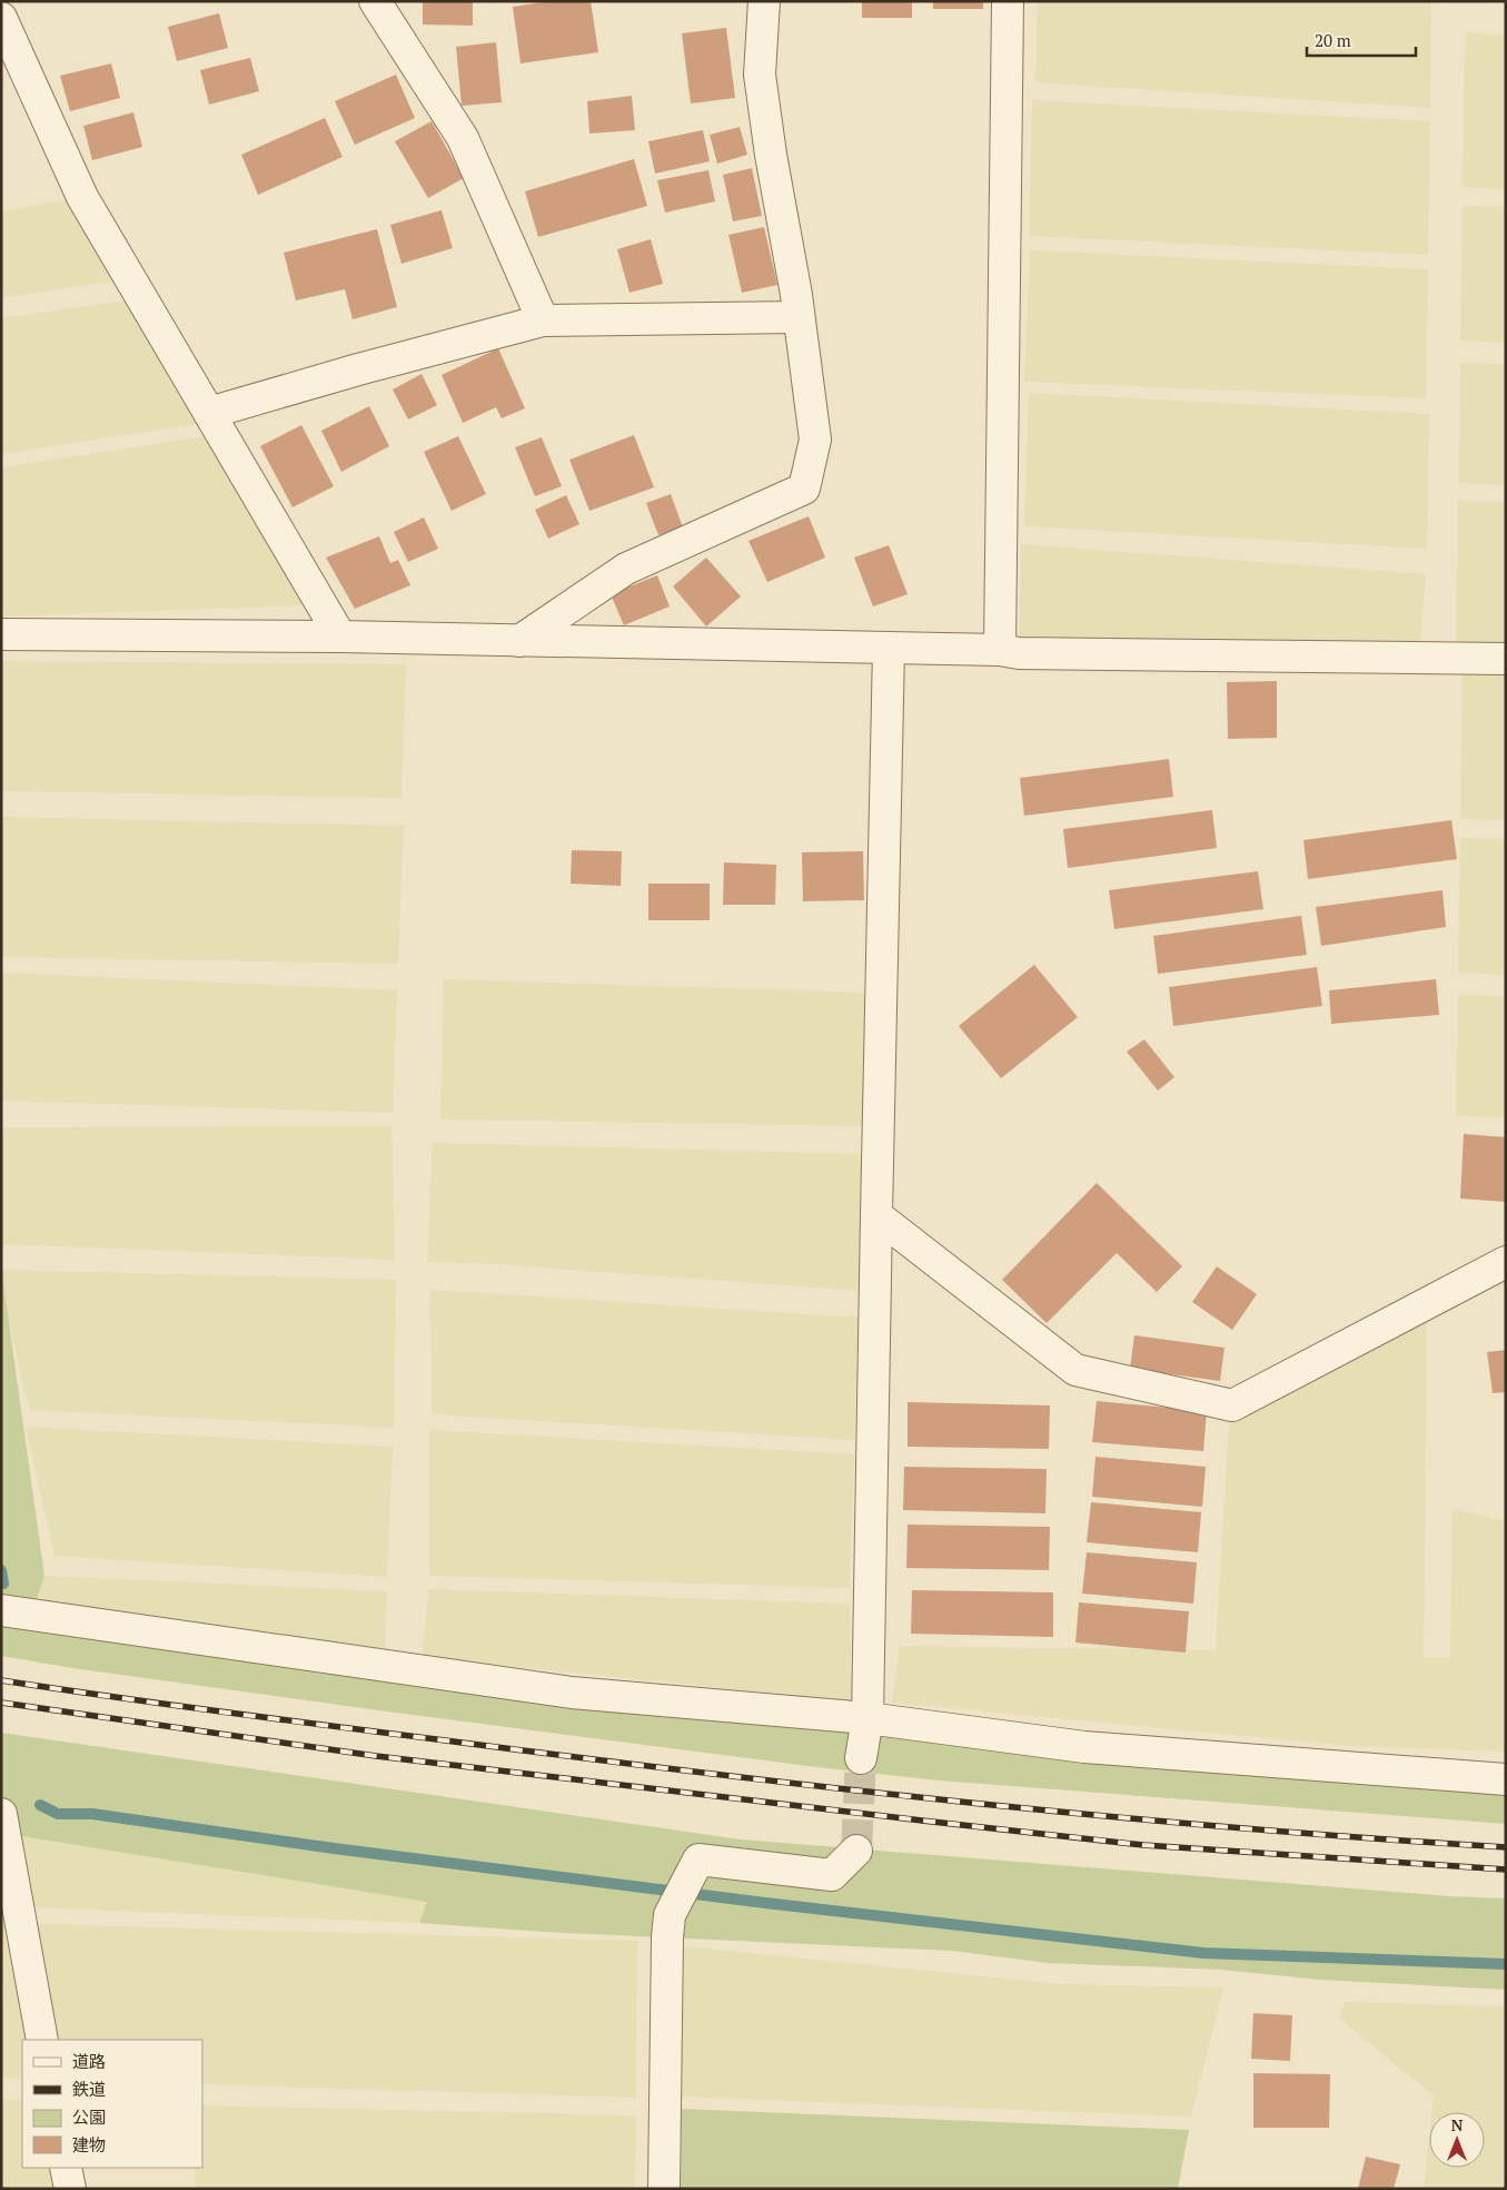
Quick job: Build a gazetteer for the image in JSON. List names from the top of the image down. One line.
{"legend":["道路","鉄道","公園","建物"],"scale_bar":"20 m","north":"top"}
